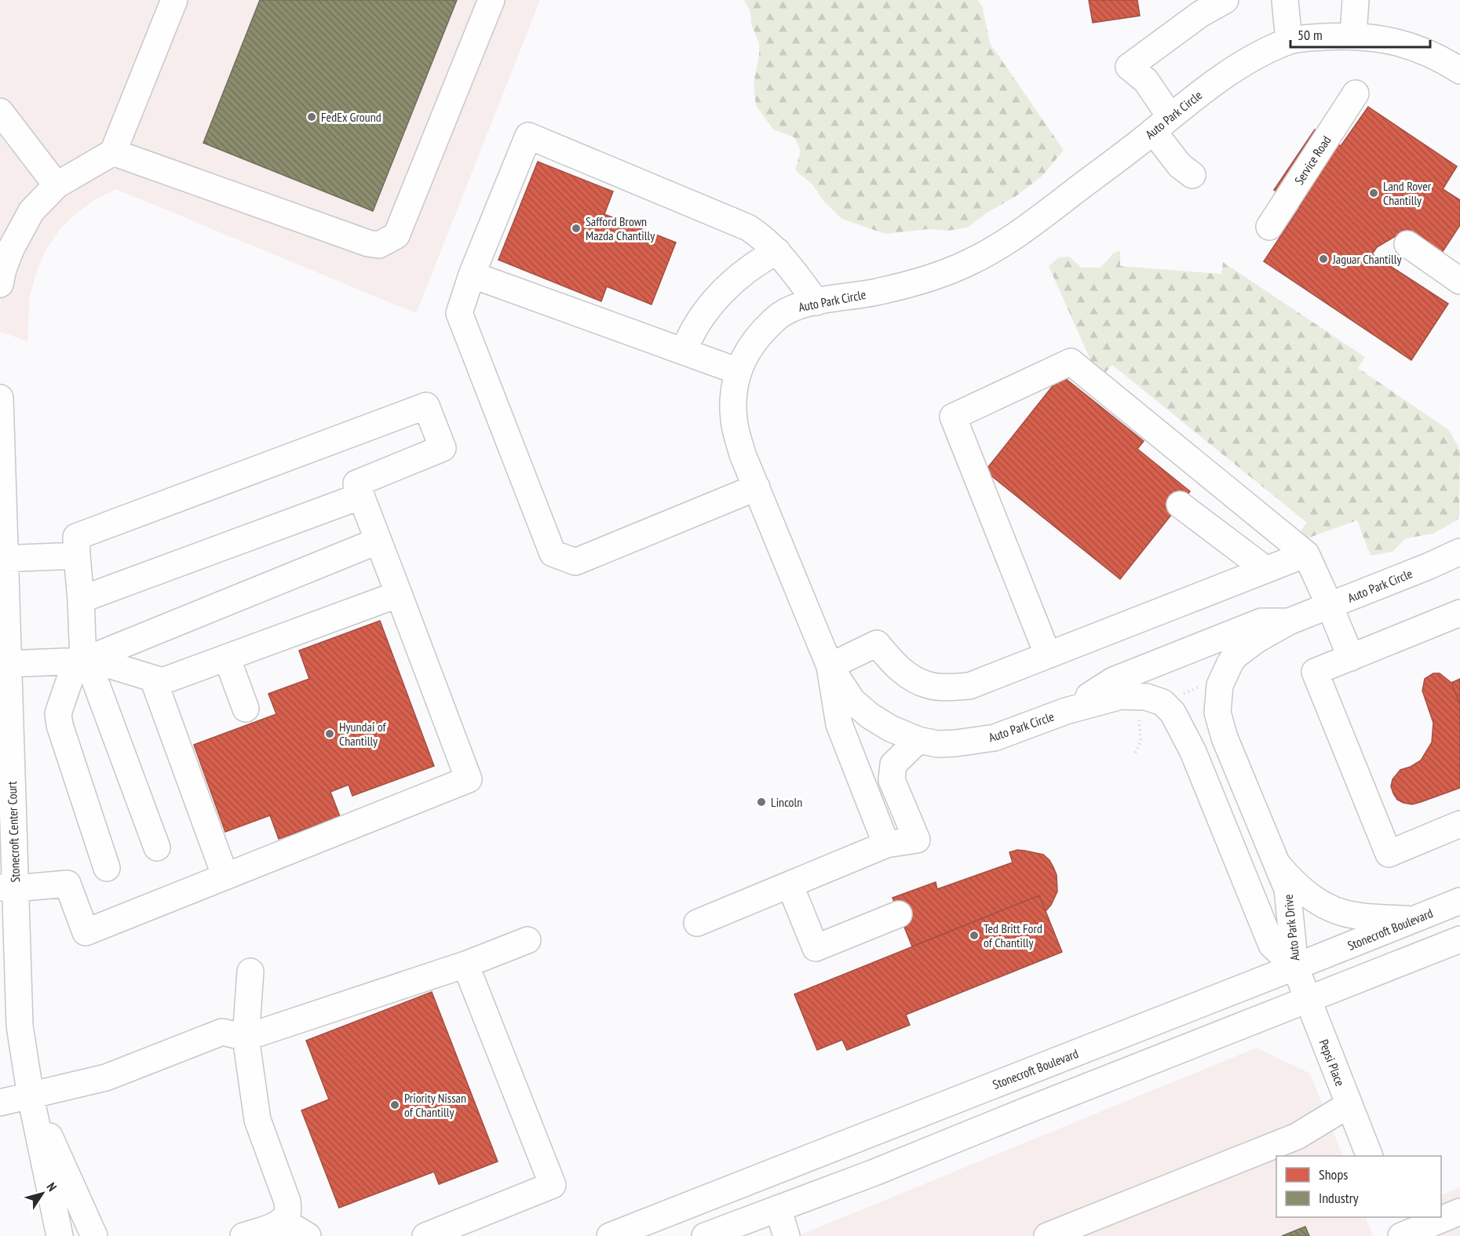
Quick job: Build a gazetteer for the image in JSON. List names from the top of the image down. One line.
{"streets":{"street":["Auto Park Circle","Service Road","Stonecroft Center Court","Auto Park Drive","Stonecroft Boulevard","Pepsi Place"]},"crossings":[["Auto Park Circle","Auto Park Drive"],["Auto Park Drive","Stonecroft Boulevard"],["Auto Park Drive","Pepsi Place"],["Stonecroft Boulevard","Pepsi Place"]],"places":["FedEx Ground","Land Rover Chantilly","Safford Brown Mazda Chantilly","Jaguar Chantilly","Hyundai of Chantilly","Lincoln","Ted Britt Ford of Chantilly","Priority Nissan of Chantilly"],"legend":["Shops","Industry"],"scale_bar":"50 m","north":"top right"}
